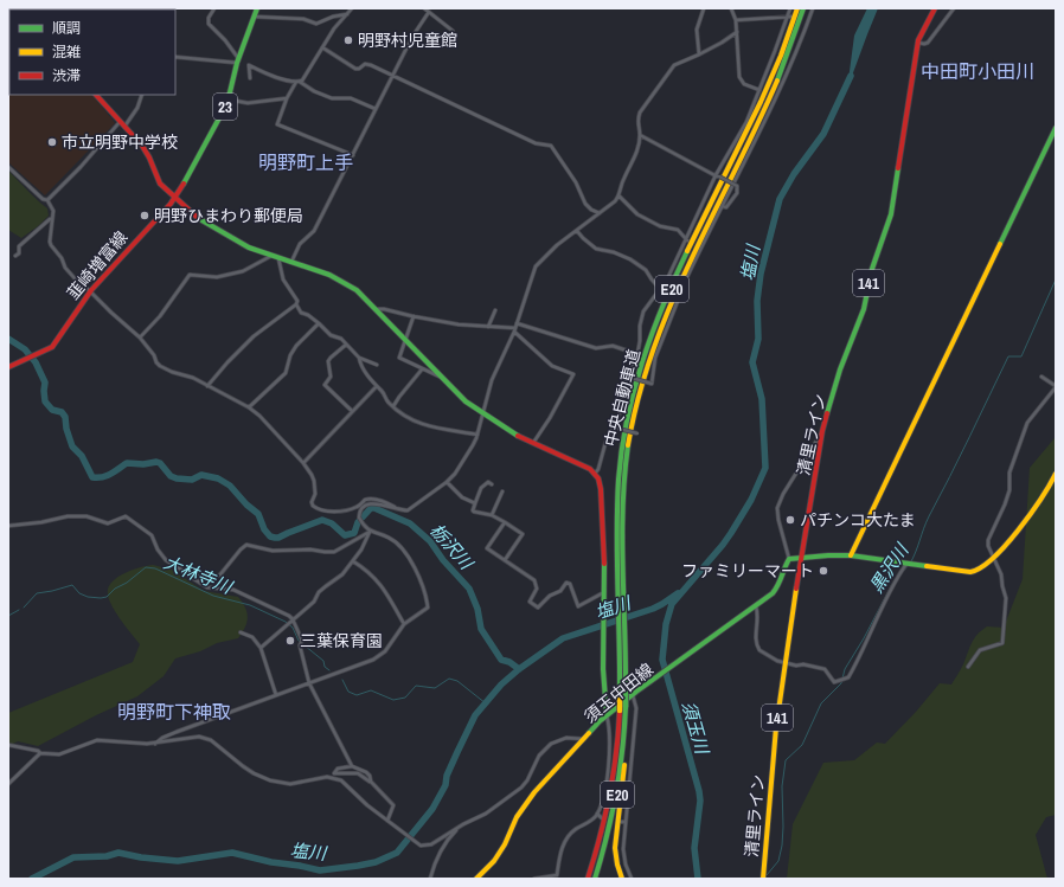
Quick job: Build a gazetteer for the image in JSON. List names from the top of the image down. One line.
{"streets":{"main road":["23","韮崎増富線","141","E20","中央自動車道","清里ライン","須玉中田線"]},"districts":["中田町小田川","明野町上手","明野町下神取"],"water":["塩川","栃沢川","黒沢川","大林寺川","須玉川"],"places":["明野村児童館","市立明野中学校","明野ひまわり郵便局","パチンコ大たま","ファミリーマート","三葉保育園"],"legend":["順調","混雑","渋滞"]}
